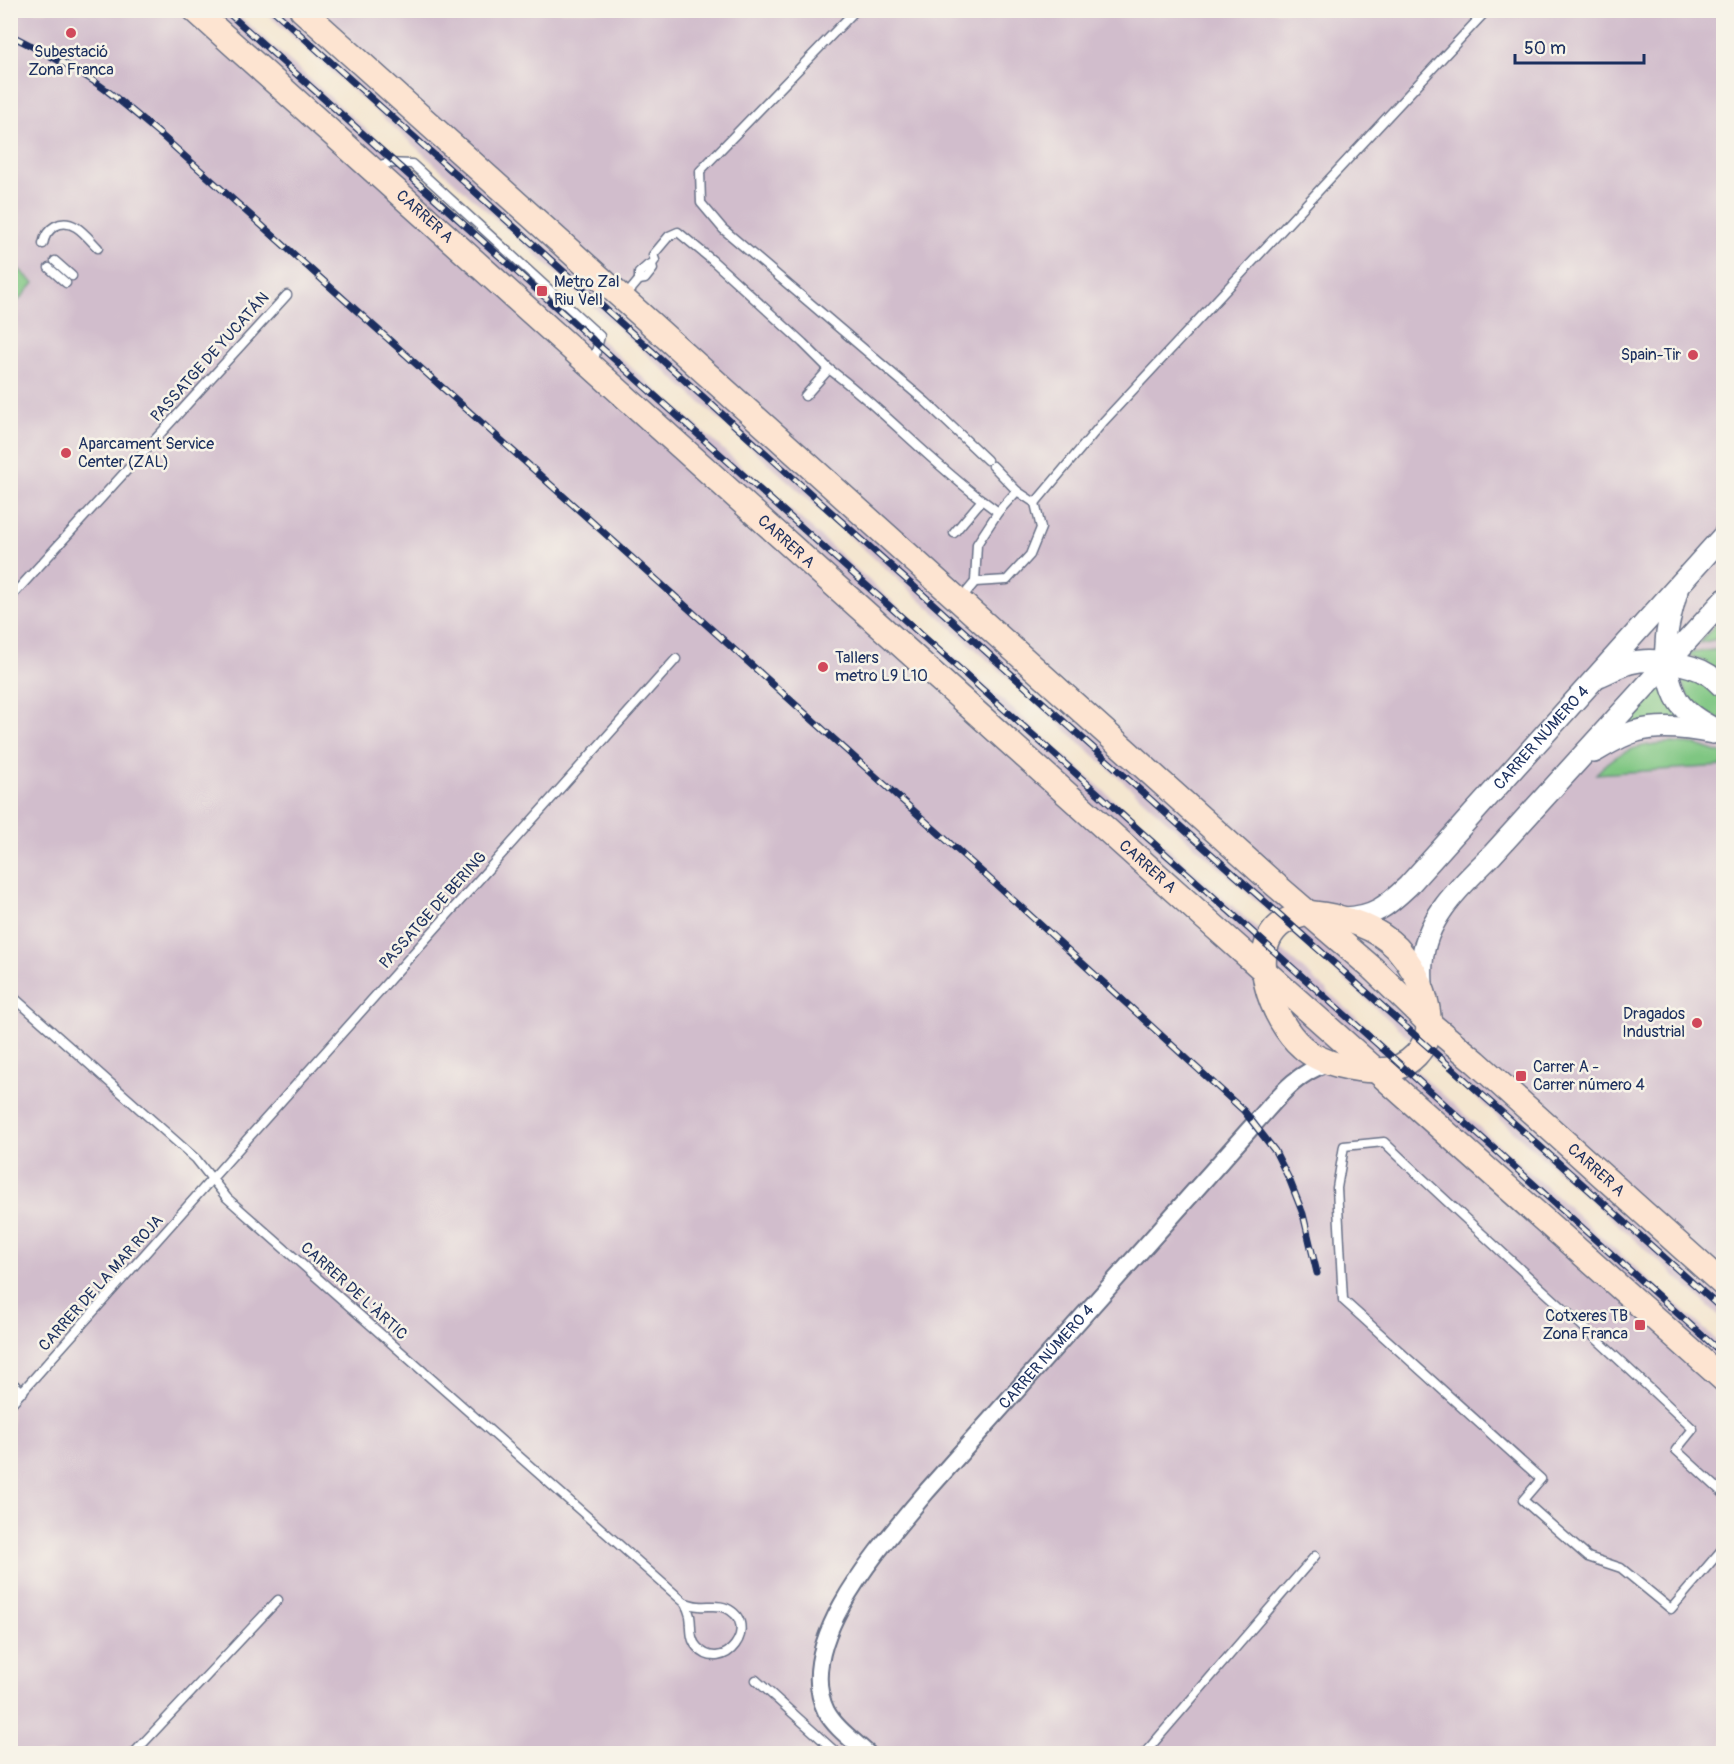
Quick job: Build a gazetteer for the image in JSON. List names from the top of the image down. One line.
{"streets":{"main road":["CARRER A"],"street":["CARRER NÚMERO 4"],"lane":["PASSATGE DE YUCATÁN","PASSATGE DE BERING","CARRER DE LA MAR ROJA","CARRER DE L'ÀRTIC"]},"crossings":[["PASSATGE DE BERING","CARRER DE LA MAR ROJA"],["PASSATGE DE BERING","CARRER DE L'ÀRTIC"],["CARRER DE LA MAR ROJA","CARRER DE L'ÀRTIC"]],"places":{"other":["Subestació Zona Franca","Spain-Tir","Aparcament Service Center (ZAL)","Tallers metro L9 L10","Dragados Industrial"],"transit":["Metro Zal Riu Vell","Carrer A - Carrer número 4","Cotxeres TB Zona Franca"]},"scale_bar":"50 m"}
